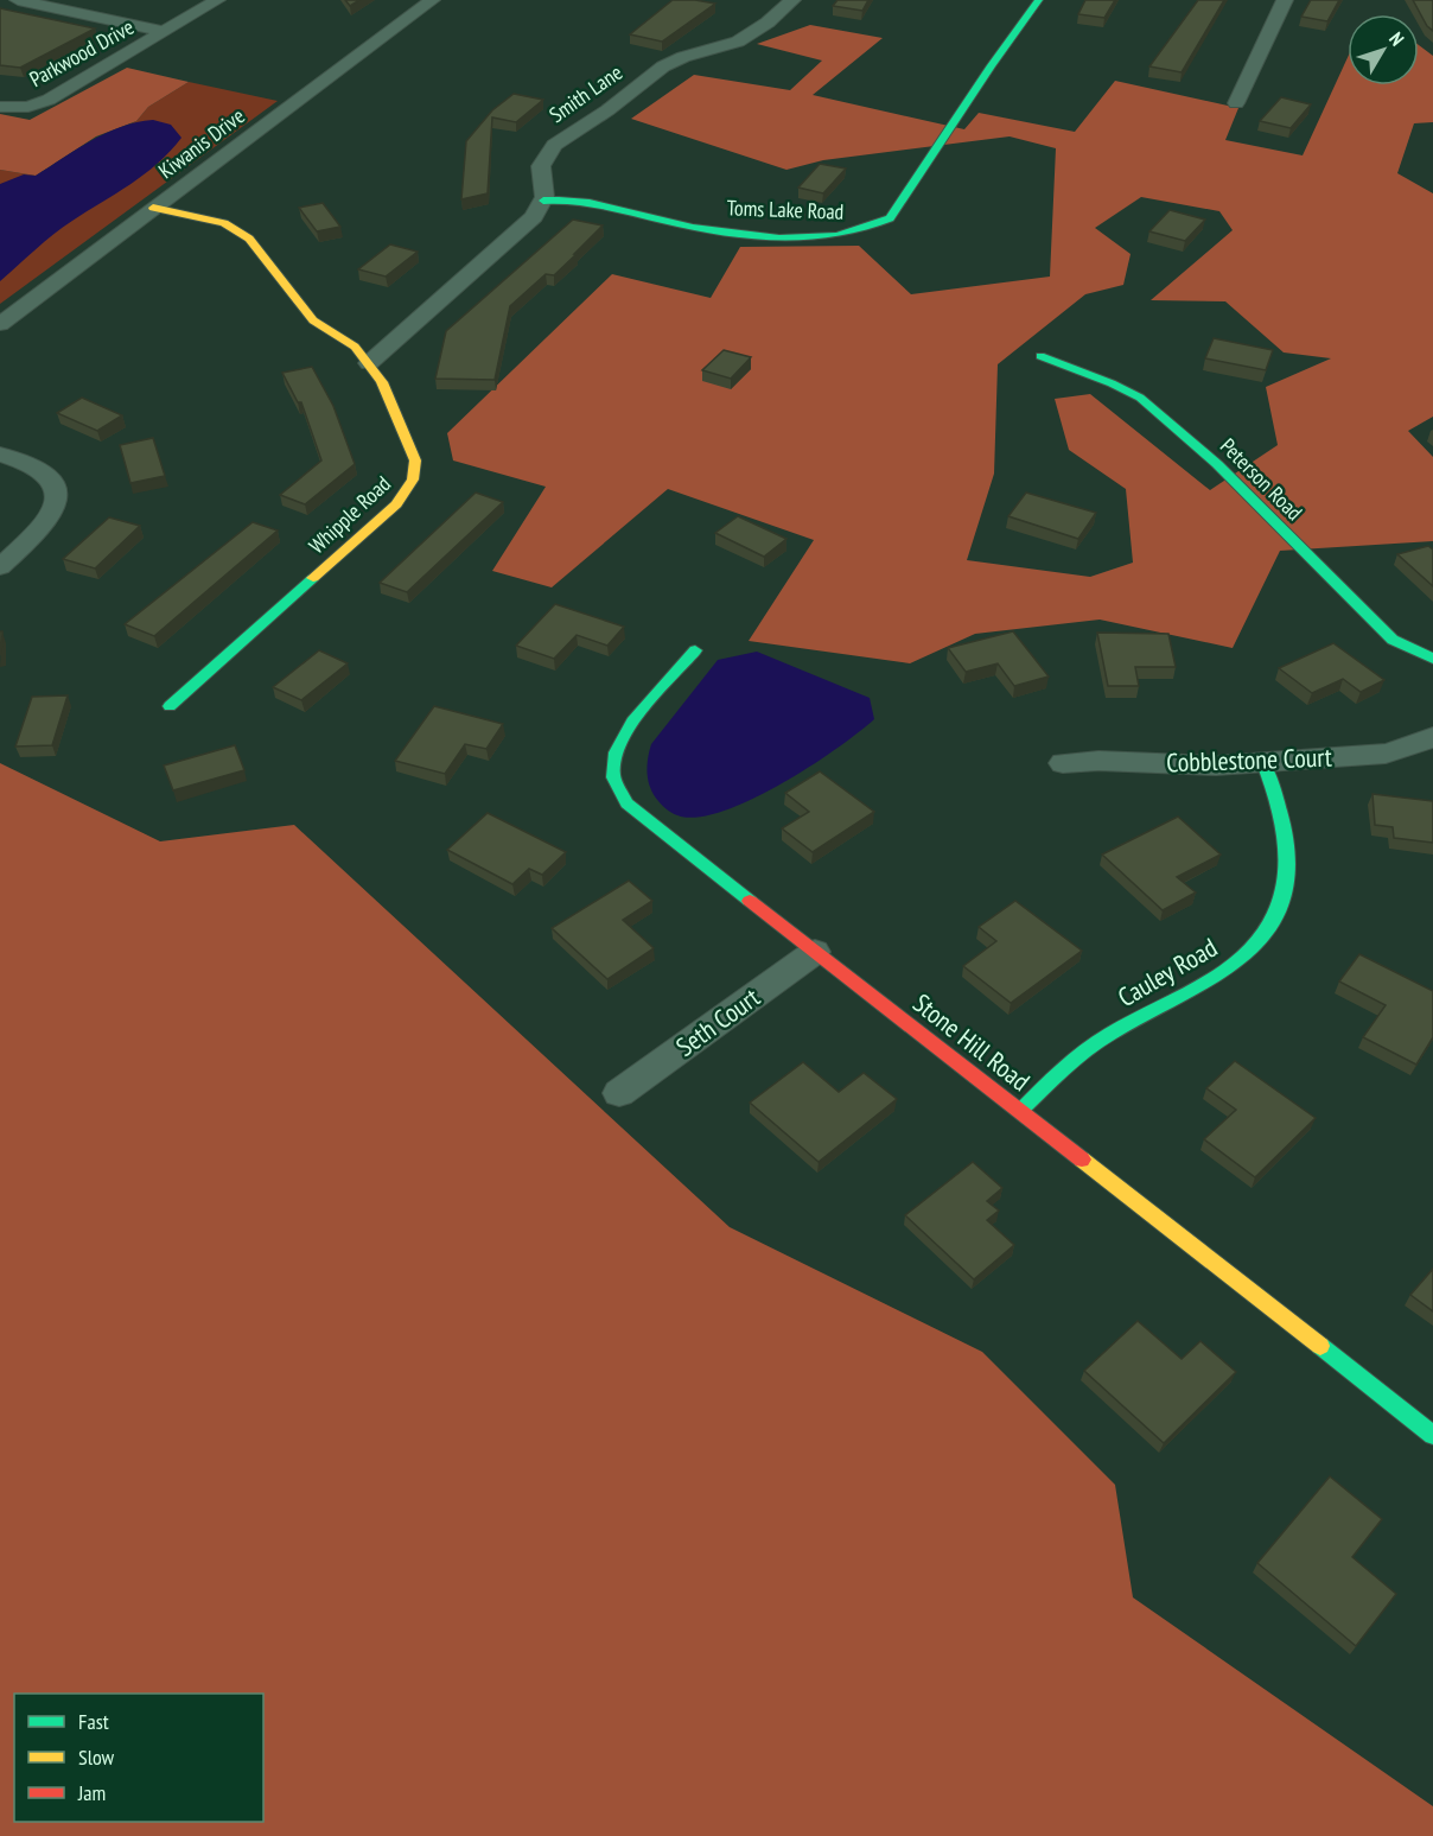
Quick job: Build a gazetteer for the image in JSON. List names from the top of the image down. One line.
{"streets":{"street":["Parkwood Drive","Smith Lane","Kiwanis Drive","Toms Lake Road","Peterson Road","Whipple Road","Cobblestone Court","Cauley Road","Seth Court","Stone Hill Road"]},"crossings":[["Smith Lane","Toms Lake Road"],["Kiwanis Drive","Whipple Road"],["Cobblestone Court","Cauley Road"],["Cauley Road","Stone Hill Road"],["Seth Court","Stone Hill Road"]],"legend":["Fast","Slow","Jam"],"north":"top right"}
